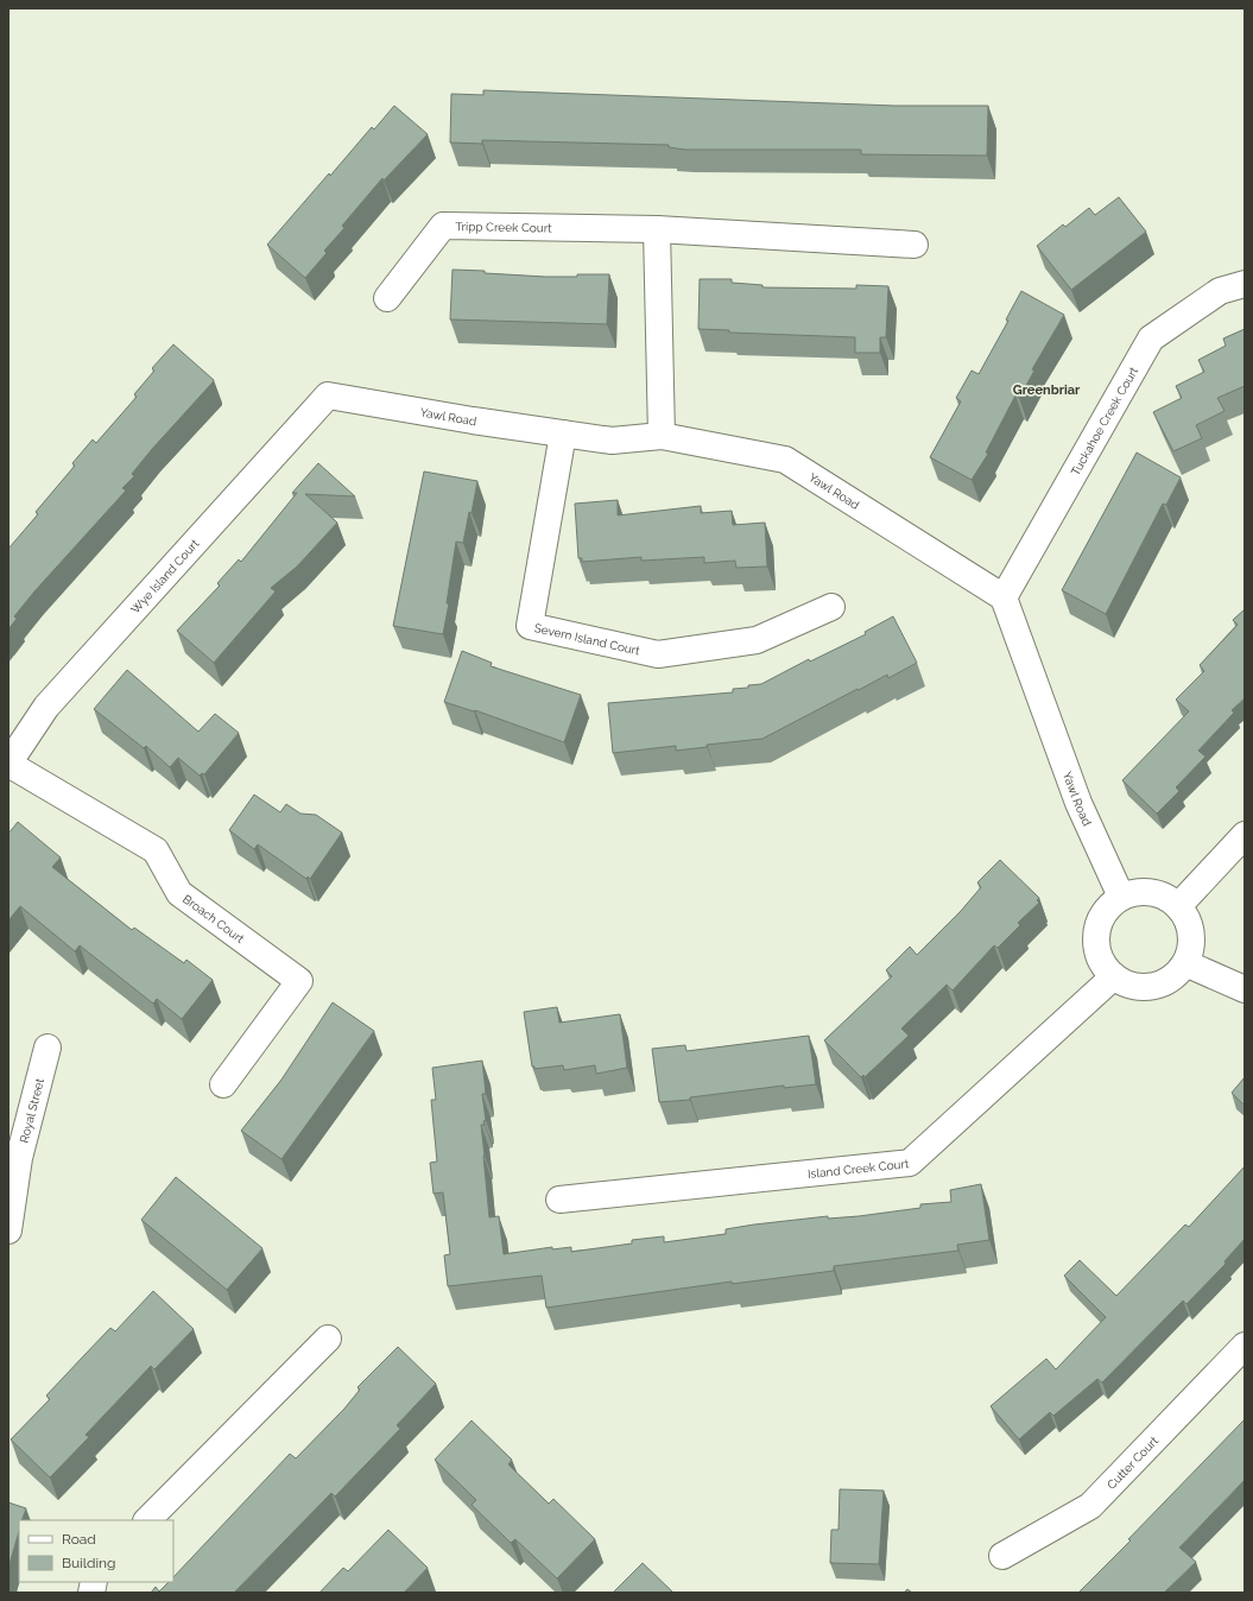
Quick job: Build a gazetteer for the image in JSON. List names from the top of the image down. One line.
{"streets":{"street":["Tripp Creek Court","Yawl Road","Tuckahoe Creek Court","Wye Island Court","Severn Island Court","Broach Court","Royal Street","Island Creek Court","Cutter Court"]},"crossings":[["Yawl Road","Tuckahoe Creek Court"],["Yawl Road","Wye Island Court"],["Yawl Road","Severn Island Court"],["Yawl Road","Island Creek Court"],["Wye Island Court","Broach Court"]],"districts":["Greenbriar"],"legend":["Road","Building"]}
